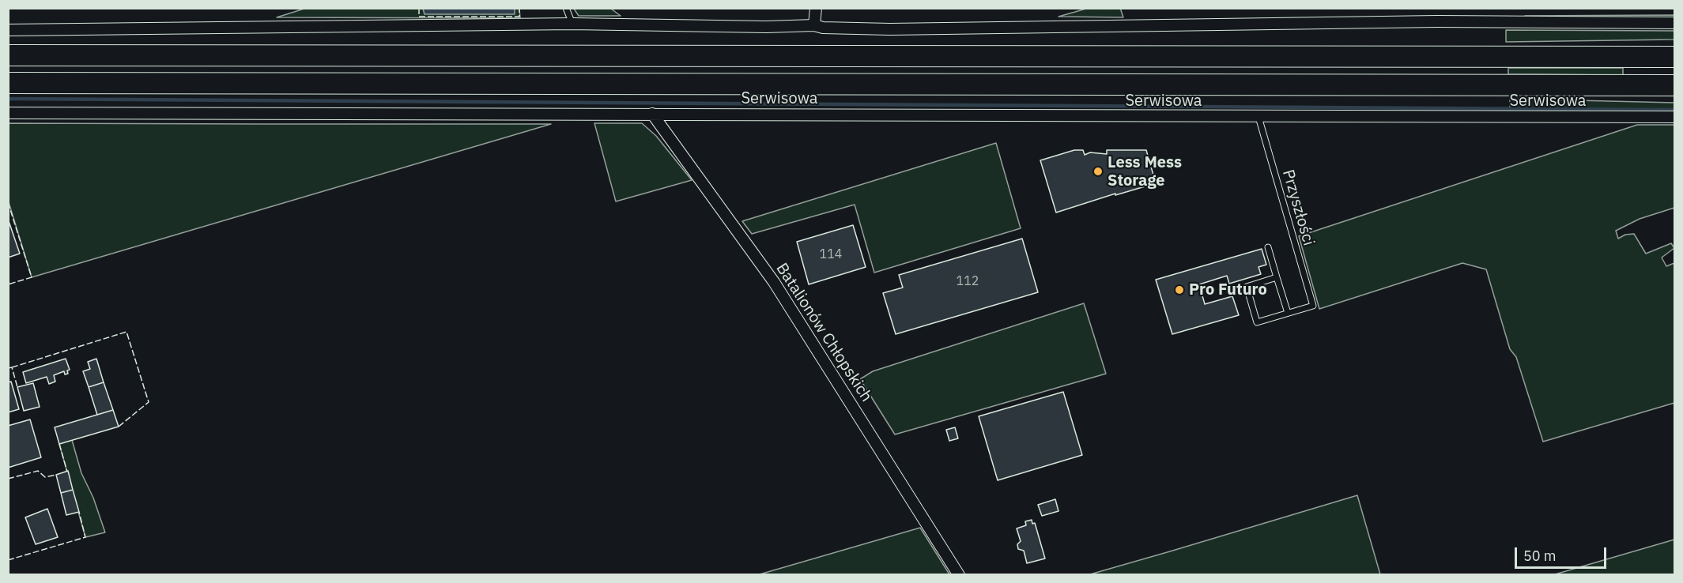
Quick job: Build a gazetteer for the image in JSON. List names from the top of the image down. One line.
{"streets":{"street":["Serwisowa","Batalionów Chłopskich"],"lane":["Przyszłości"]},"crossings":[["Serwisowa","Przyszłości"],["Serwisowa","Batalionów Chłopskich"]],"places":["Less Mess Storage","Pro Futuro"],"house_numbers":["114","112"],"scale_bar":"50 m"}
